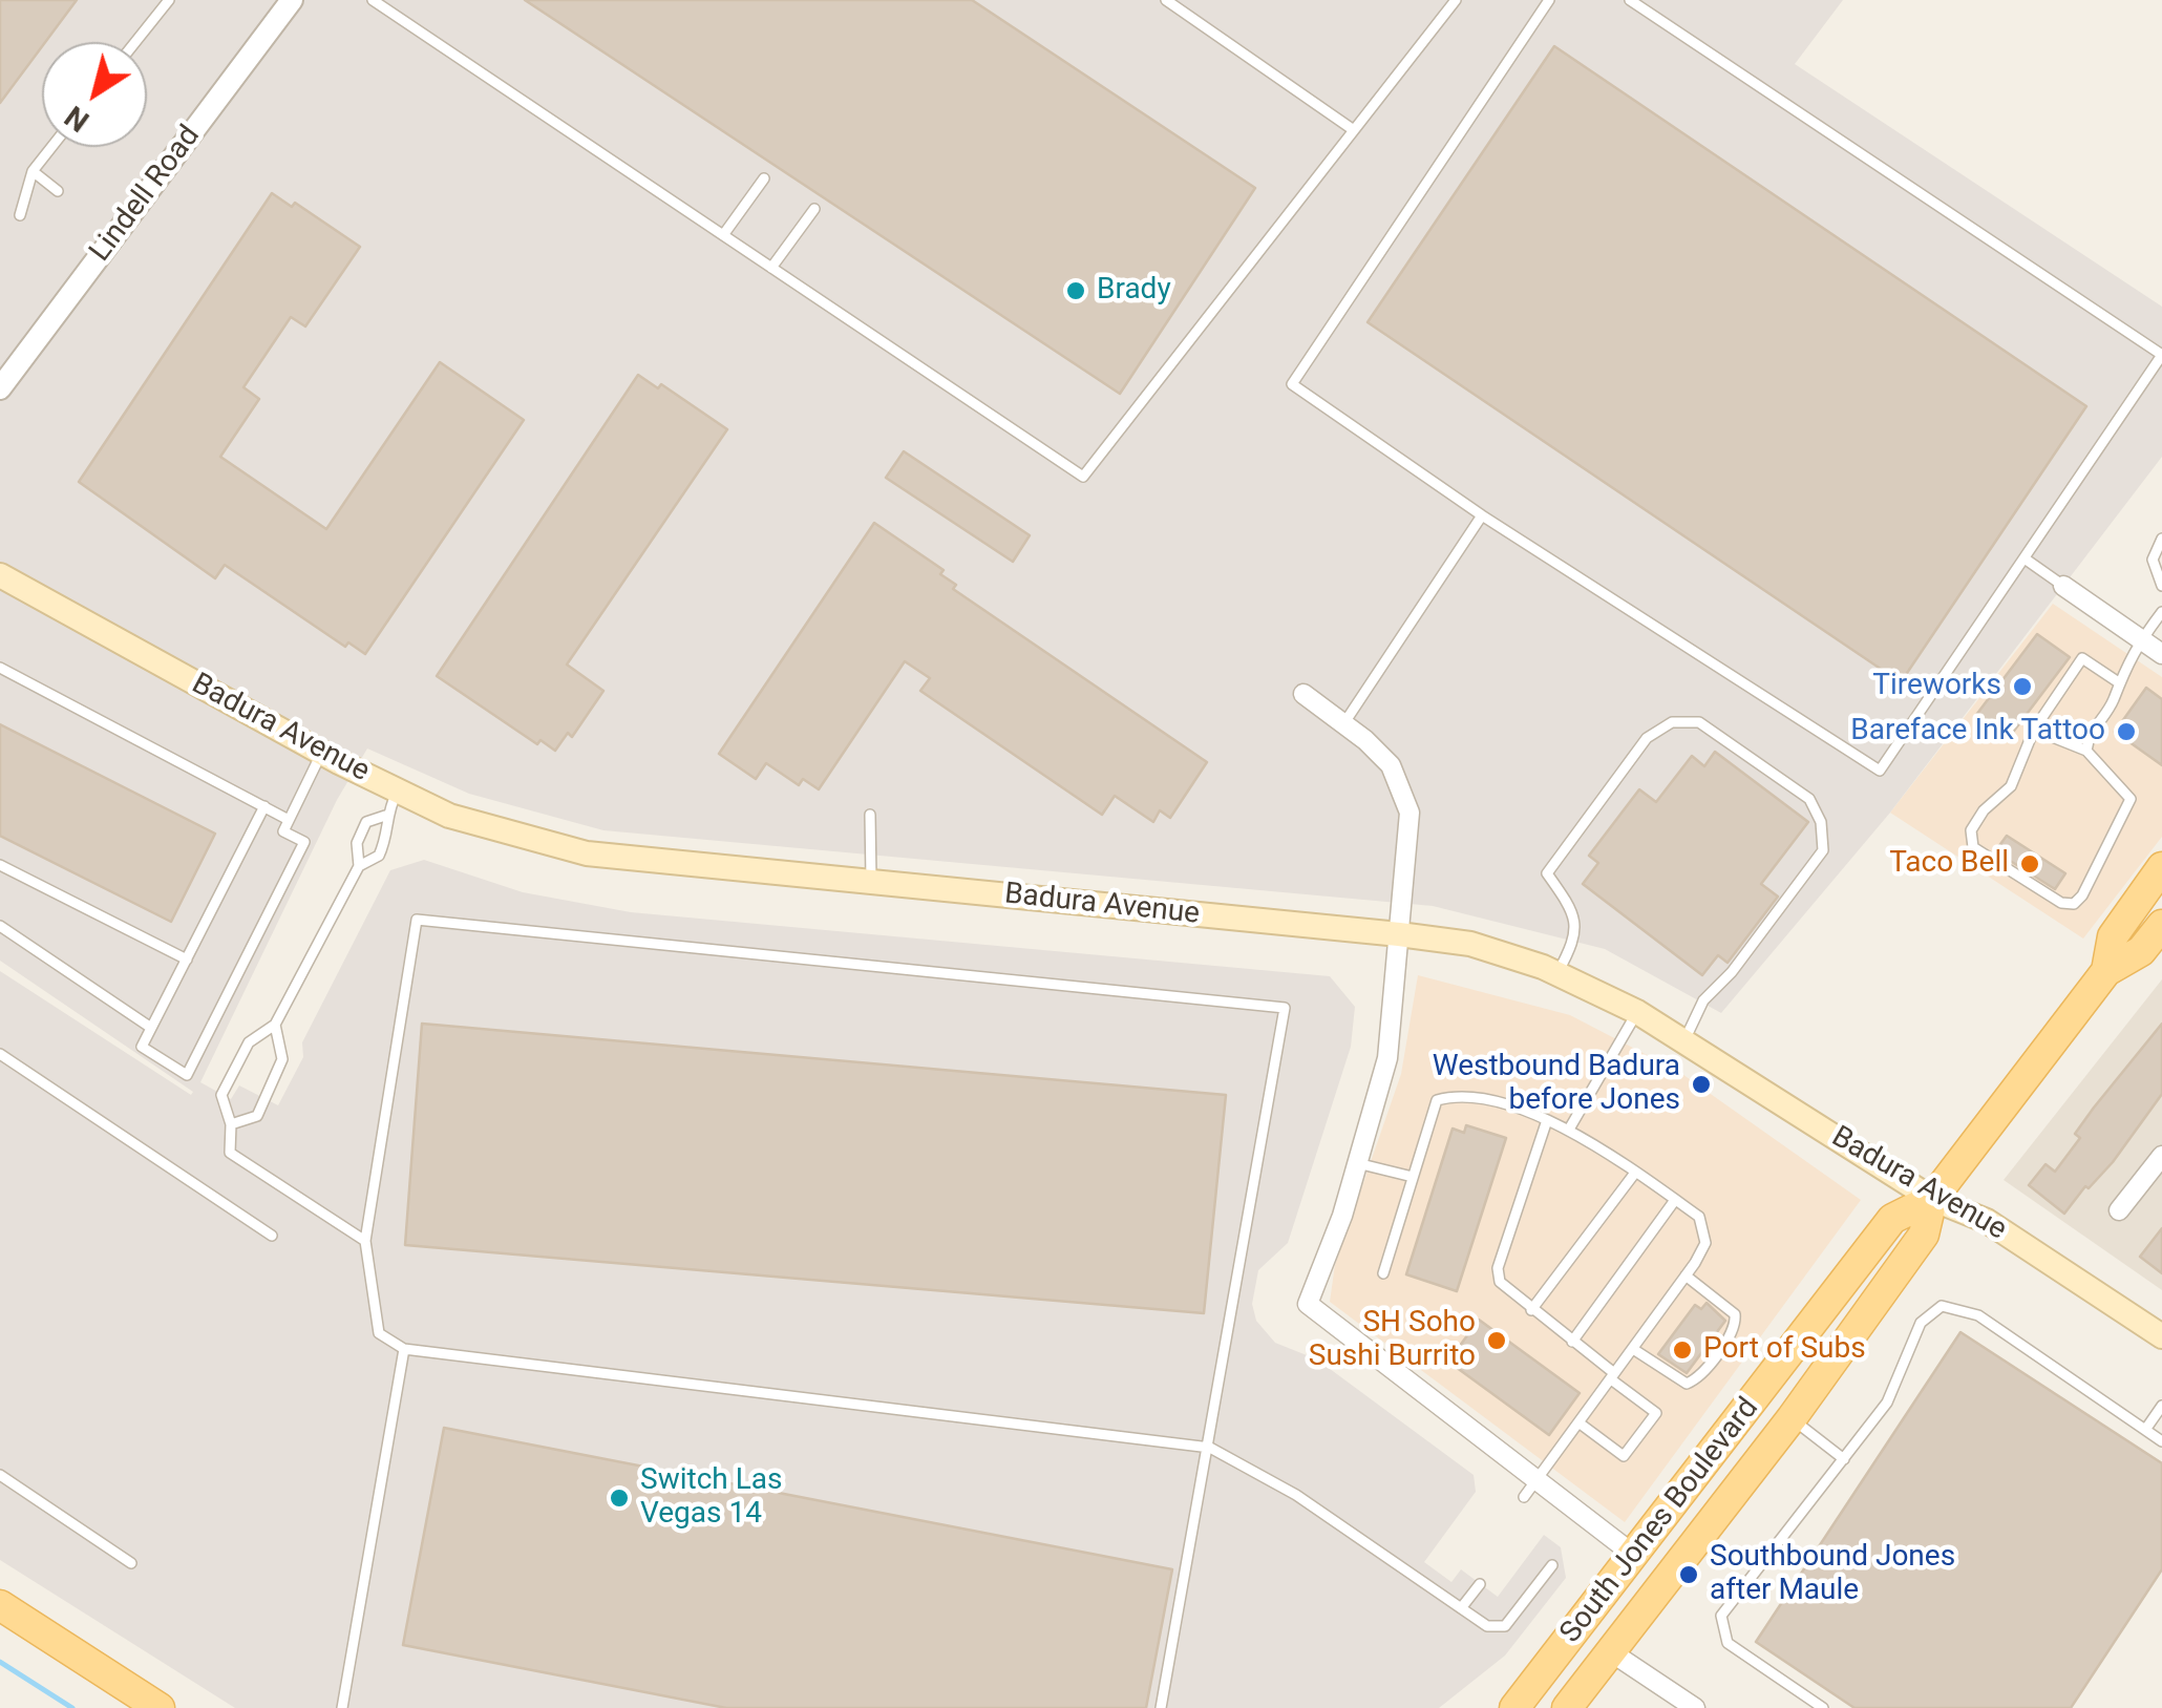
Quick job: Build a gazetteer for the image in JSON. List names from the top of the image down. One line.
{"streets":{"main road":["Badura Avenue","South Jones Boulevard"],"street":["Lindell Road"]},"crossings":[["Badura Avenue","South Jones Boulevard"]],"places":["Brady","Tireworks","Bareface Ink Tattoo","Taco Bell","Westbound Badura before Jones","SH Soho Sushi Burrito","Port of Subs","Switch Las Vegas 14","Southbound Jones after Maule"],"north":"bottom left"}
